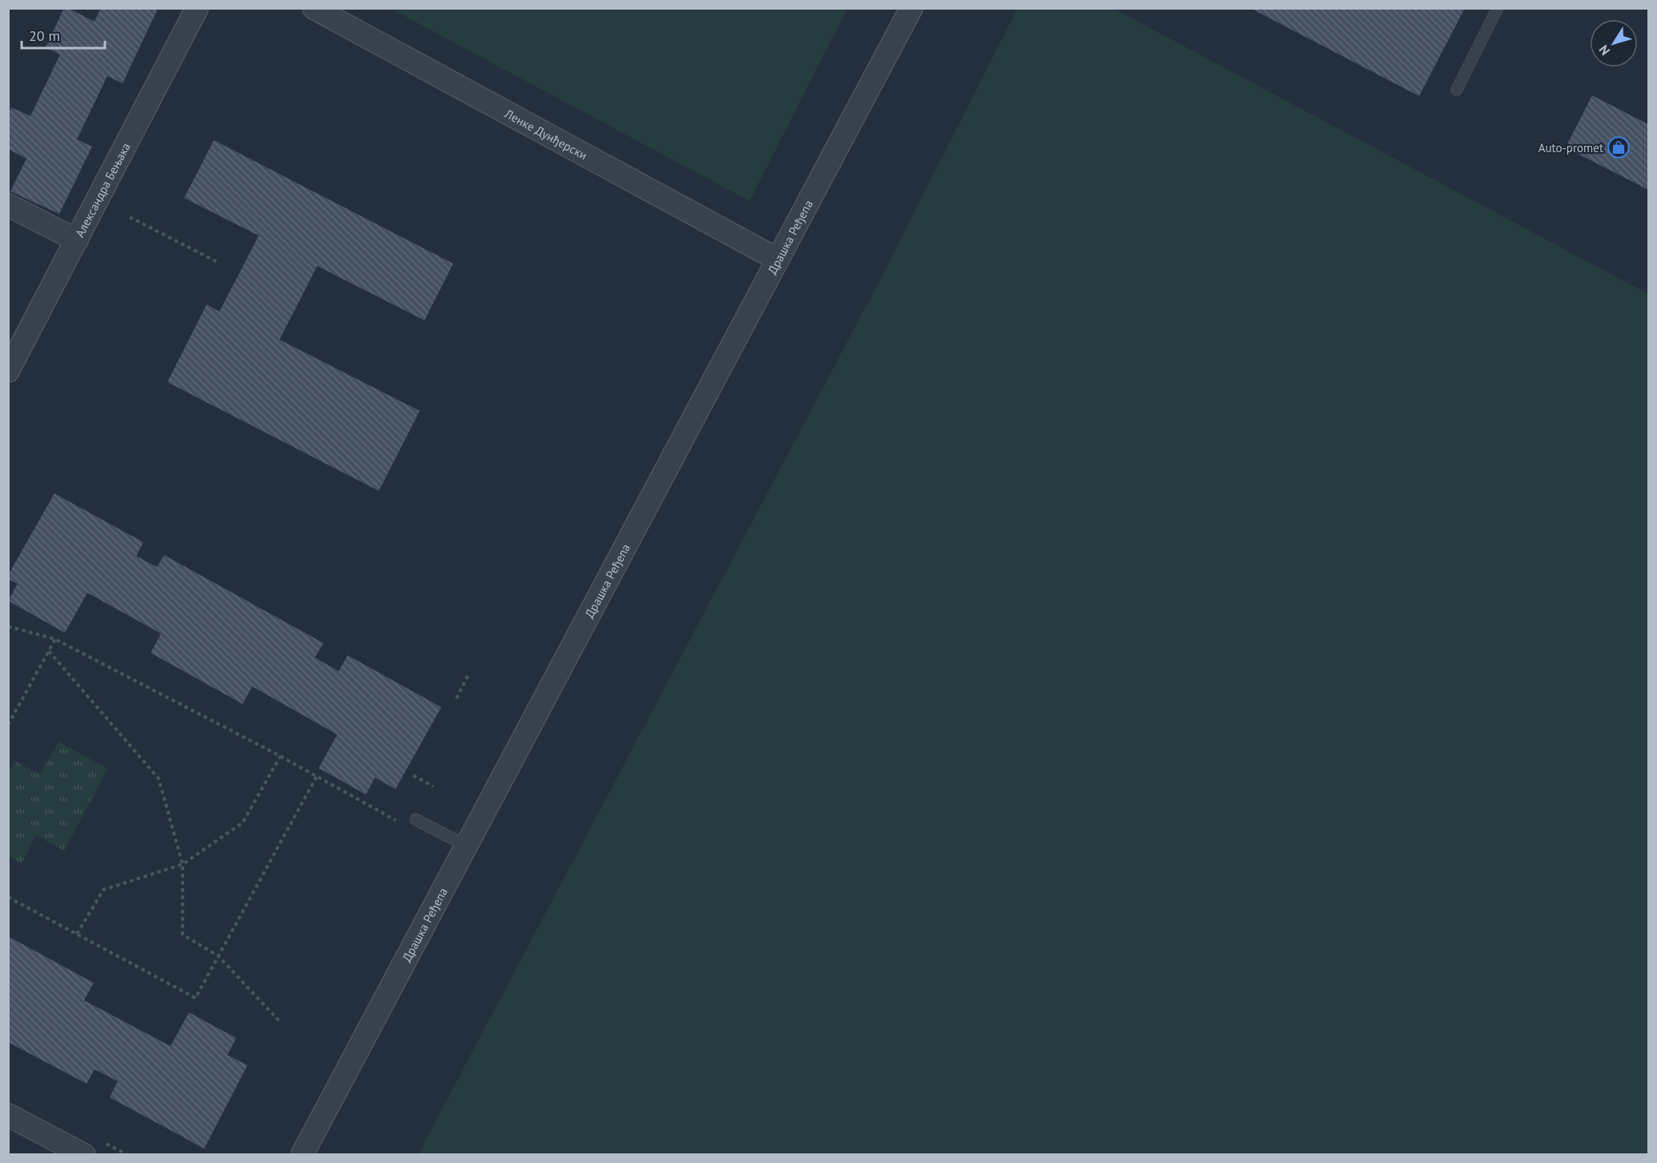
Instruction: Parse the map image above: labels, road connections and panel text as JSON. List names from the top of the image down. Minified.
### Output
{"streets":{"street":["Ленке Дунђерски","Александра Бењака","Драшка Ређепа"]},"crossings":[["Ленке Дунђерски","Драшка Ређепа"]],"places":{"shop":["Auto-promet"]},"scale_bar":"20 m","north":"bottom left"}
